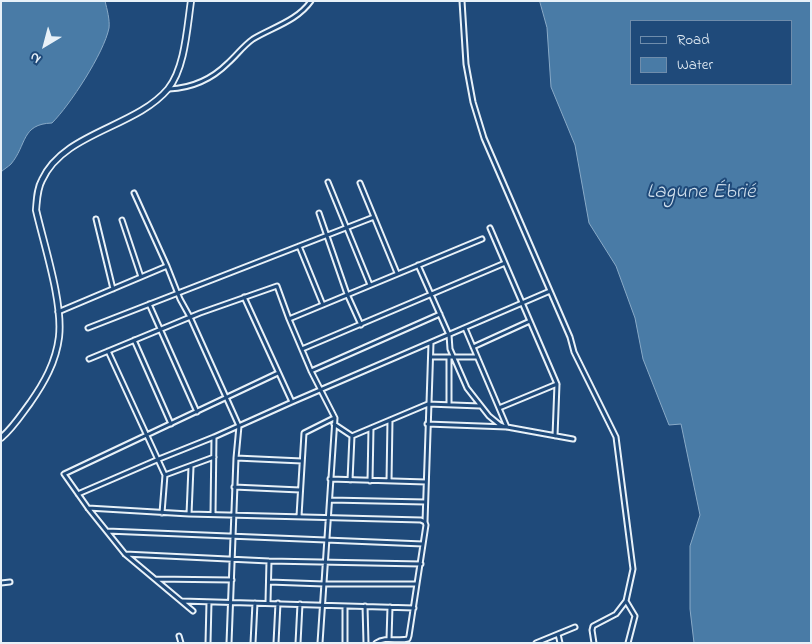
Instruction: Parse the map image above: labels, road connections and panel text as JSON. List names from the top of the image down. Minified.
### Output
{"water":["Lagune Ébrié"],"legend":["Road","Water"],"north":"bottom left"}
